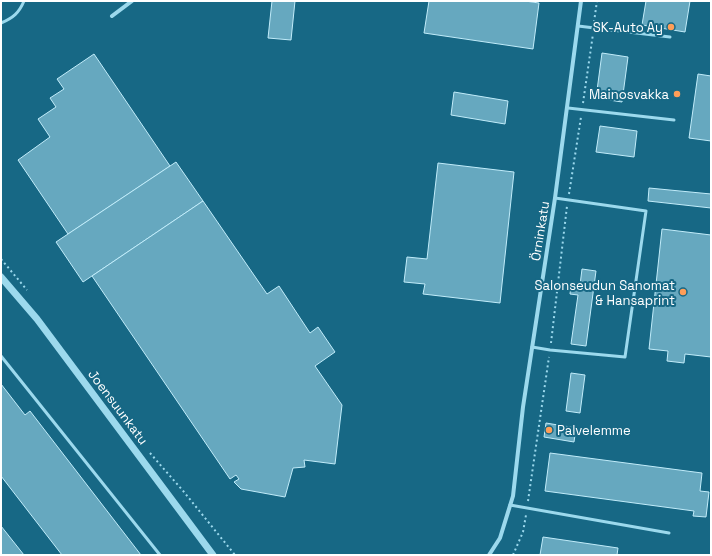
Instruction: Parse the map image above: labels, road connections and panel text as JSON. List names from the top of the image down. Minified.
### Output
{"streets":{"street":["Örninkatu","Joensuunkatu"]},"places":["SK-Auto Ay","Mainosvakka","Salonseudun Sanomat & Hansaprint","Palvelemme"]}
